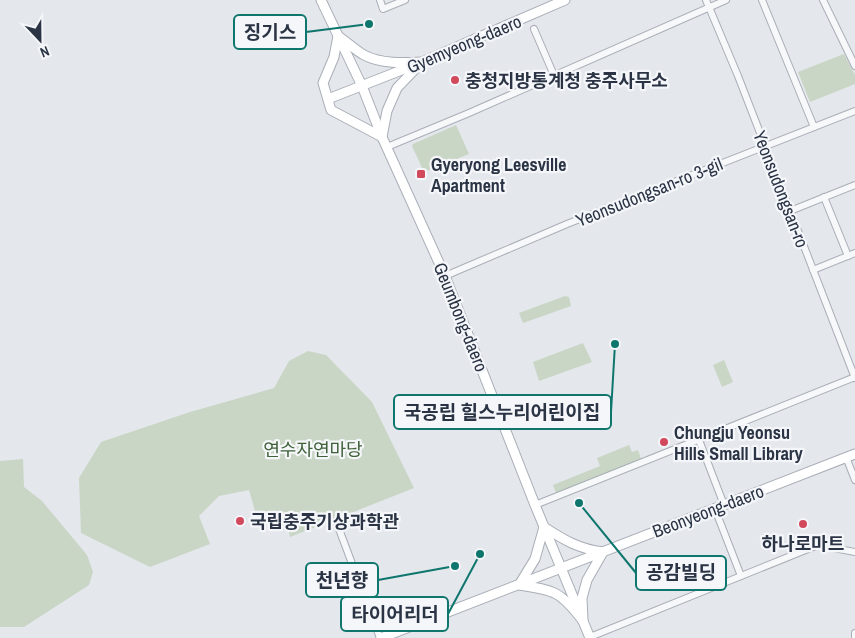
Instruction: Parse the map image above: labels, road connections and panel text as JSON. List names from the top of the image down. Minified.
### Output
{"streets":{"street":["Gyemyeong-daero","Yeonsudongsan-ro","Yeonsudongsan-ro 3-gil","Geumbong-daero","Beonyeong-daero"]},"crossings":[["Gyemyeong-daero","Geumbong-daero"],["Yeonsudongsan-ro","Yeonsudongsan-ro 3-gil"],["Yeonsudongsan-ro 3-gil","Geumbong-daero"],["Geumbong-daero","Beonyeong-daero"]],"parks":["연수자연마당"],"places":{"other":["징기스","충청지방통계청 충주사무소","국공립 힐스누리어린이집","Chungju Yeonsu Hills Small Library","공감빌딩","국립충주기상과학관","하나로마트","타이어리더","천년향"],"transit":["Gyeryong Leesville Apartment"]},"north":"bottom"}
